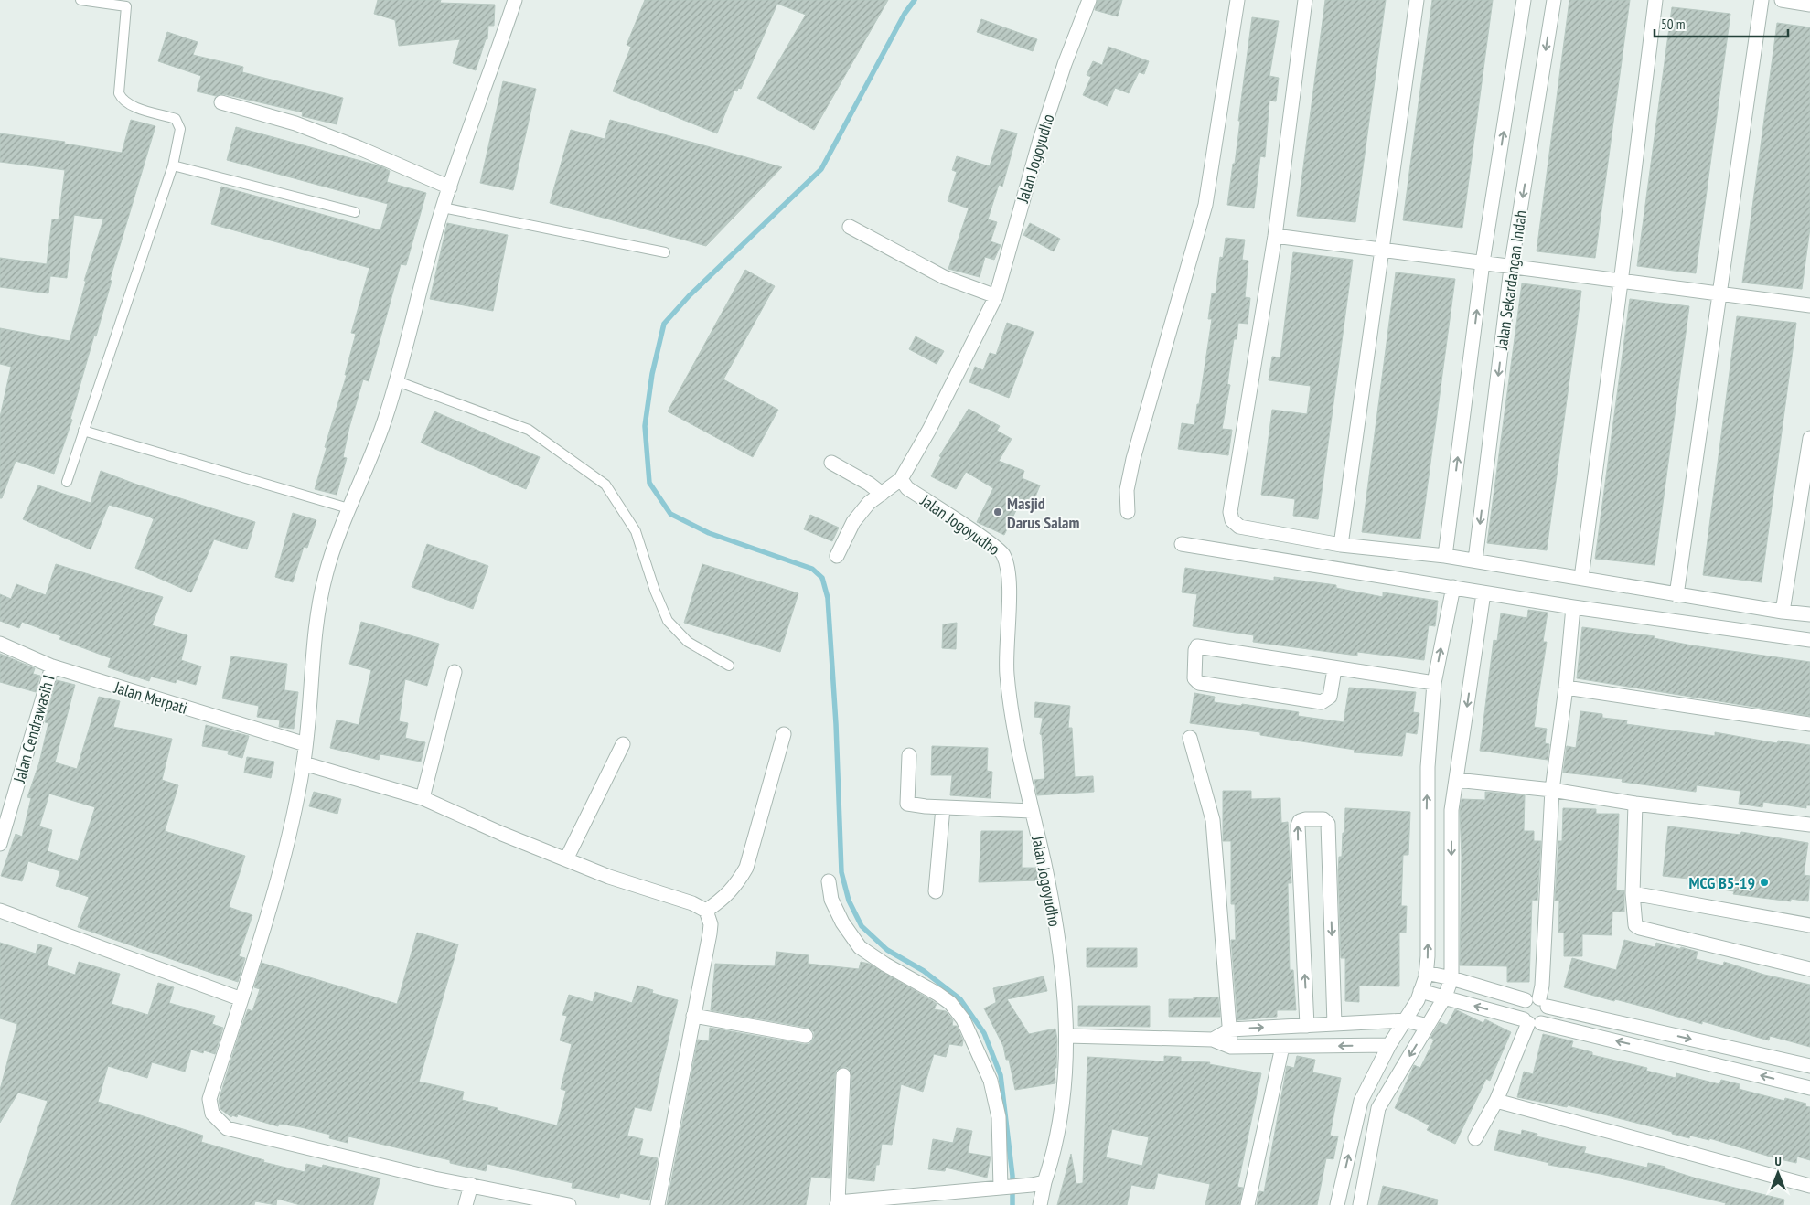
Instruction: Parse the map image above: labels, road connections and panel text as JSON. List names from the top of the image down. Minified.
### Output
{"streets":{"street":["Jalan Jogoyudho","Jalan Sekardangan Indah","Jalan Merpati","Jalan Cendrawasih I"]},"crossings":[["Jalan Merpati","Jalan Cendrawasih I"]],"places":["Masjid Darus Salam","MCG B5-19"],"scale_bar":"50 m","north":"top"}
